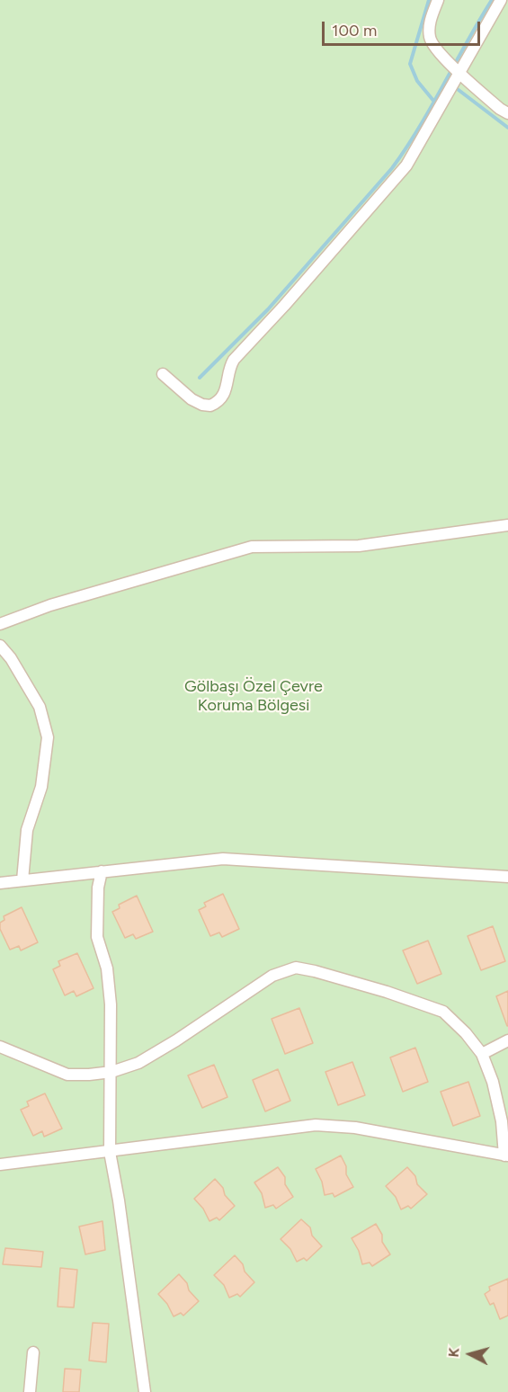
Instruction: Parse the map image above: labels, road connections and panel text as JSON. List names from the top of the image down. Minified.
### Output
{"parks":["Gölbaşı Özel Çevre Koruma Bölgesi"],"scale_bar":"100 m","north":"left"}
